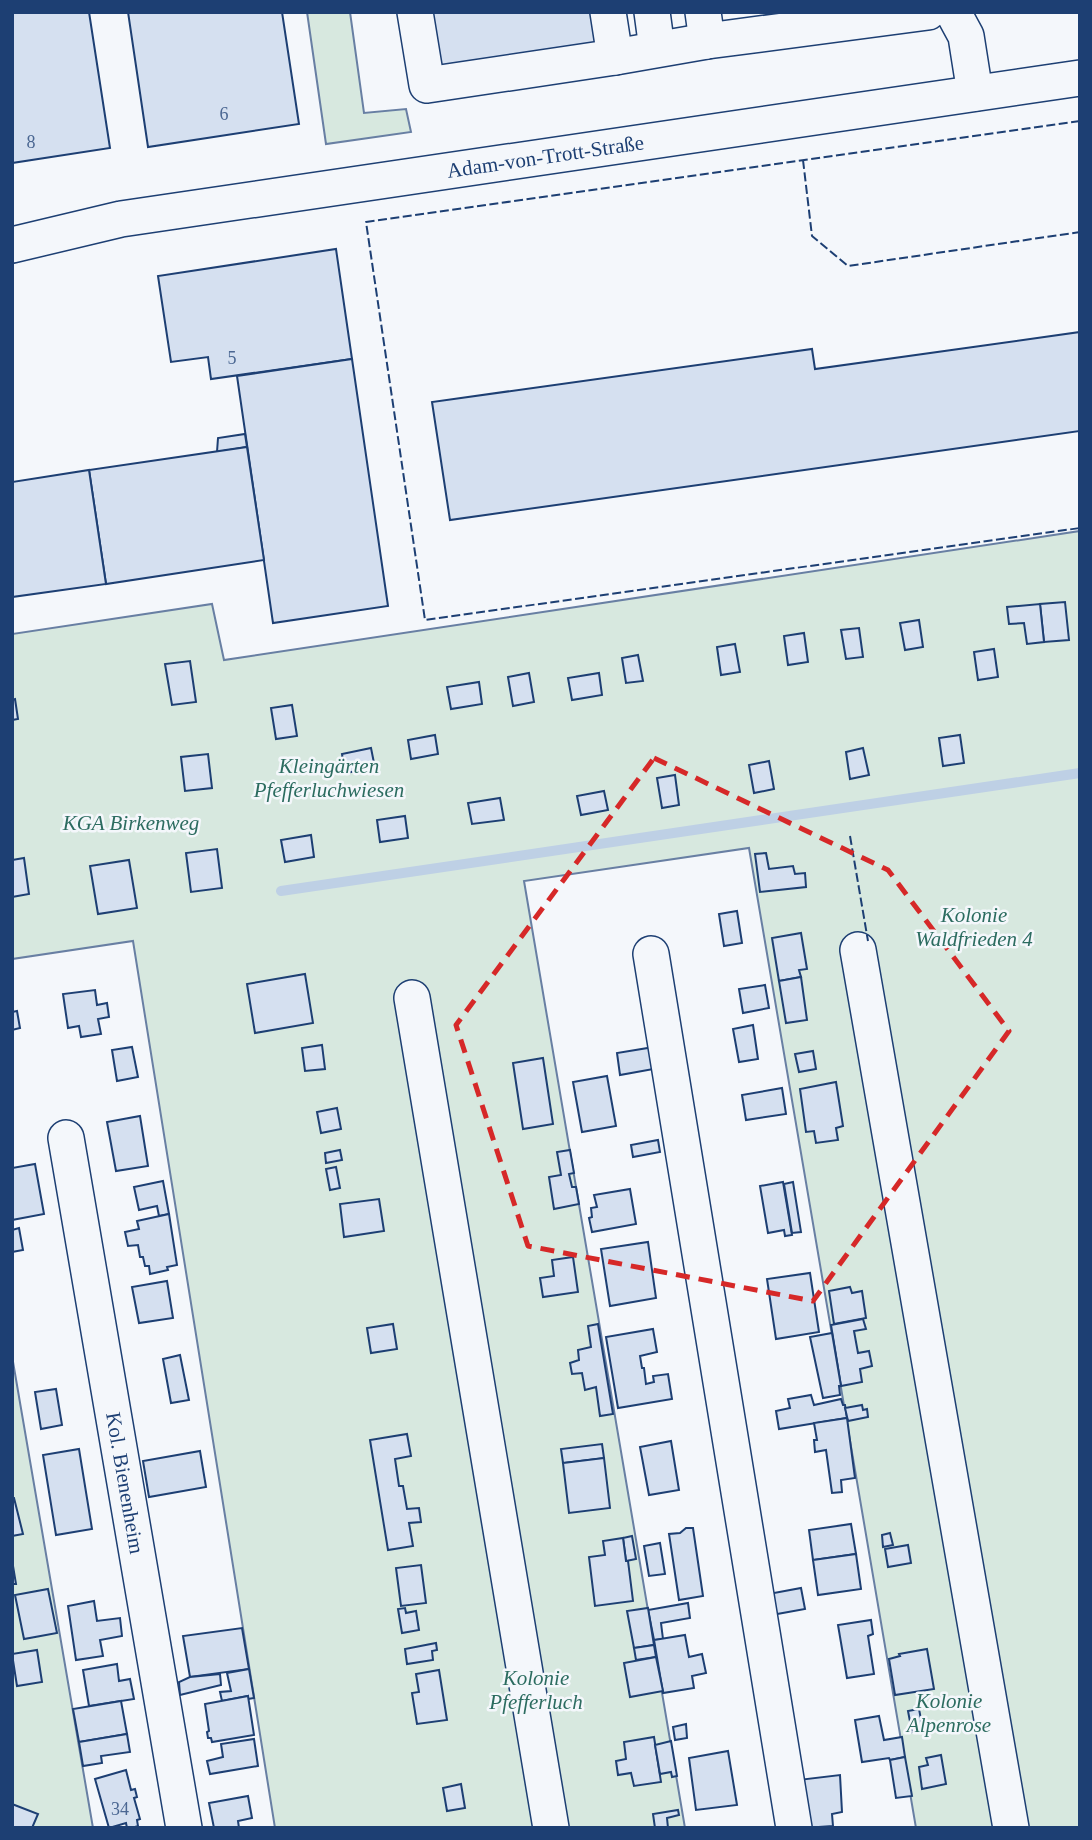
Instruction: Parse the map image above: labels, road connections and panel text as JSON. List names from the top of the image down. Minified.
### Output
{"streets":{"street":["Adam-von-Trott-Straße","Kol. Bienenheim"]},"parks":["Kleingärten Pfefferluchwiesen","KGA Birkenweg","Kolonie Waldfrieden 4","Kolonie Pfefferluch","Kolonie Alpenrose"],"house_numbers":["6","8","5","34"]}
